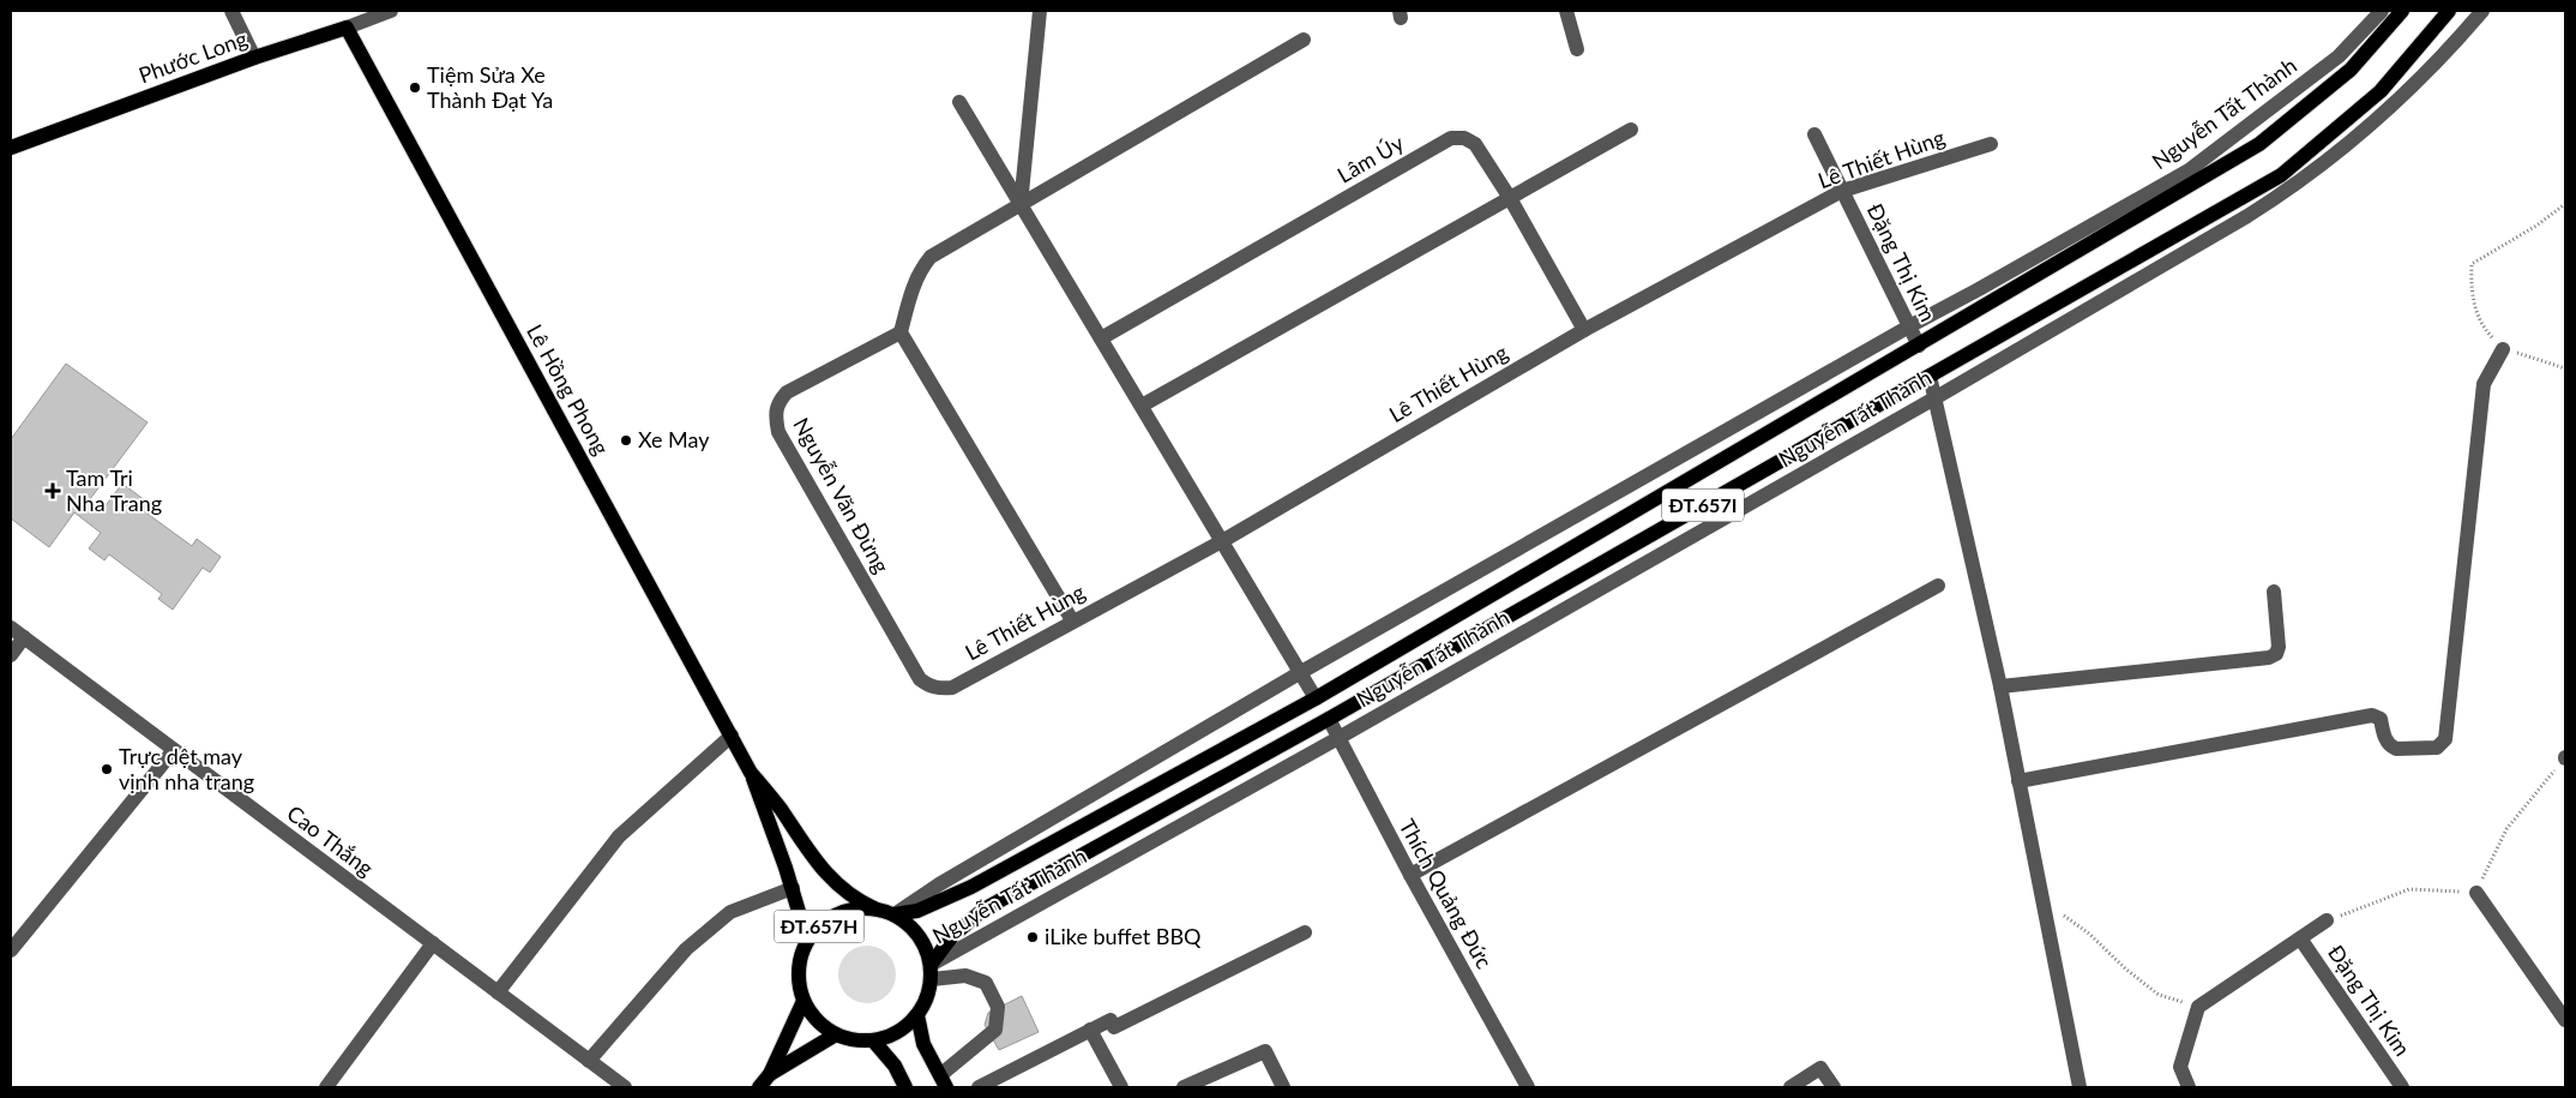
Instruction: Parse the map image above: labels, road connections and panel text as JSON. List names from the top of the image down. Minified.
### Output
{"streets":{"main road":["Phước Long","Nguyễn Tất Thành","Lê Hồng Phong","ĐT.657I","ĐT.657H"],"street":["Lâm Úy","Lê Thiết Hùng","Đặng Thị Kim","Nguyễn Văn Đừng","Cao Thắng","Thích Quảng Đức"]},"crossings":[["Phước Long","Lê Hồng Phong"],["Nguyễn Tất Thành","Đặng Thị Kim"],["Nguyễn Tất Thành","Lê Hồng Phong"],["Nguyễn Tất Thành","Thích Quảng Đức"],["Nguyễn Tất Thành","ĐT.657H"],["Lâm Úy","Lê Thiết Hùng"],["Lê Thiết Hùng","Đặng Thị Kim"],["Lê Thiết Hùng","Nguyễn Văn Đừng"],["Lê Hồng Phong","ĐT.657H"]],"places":{"other":["Tiệm Sửa Xe Thành Đạt Ya","Xe May","Trực dệt may vịnh nha trang","iLike buffet BBQ"],"health":["Tam Tri Nha Trang"]}}
